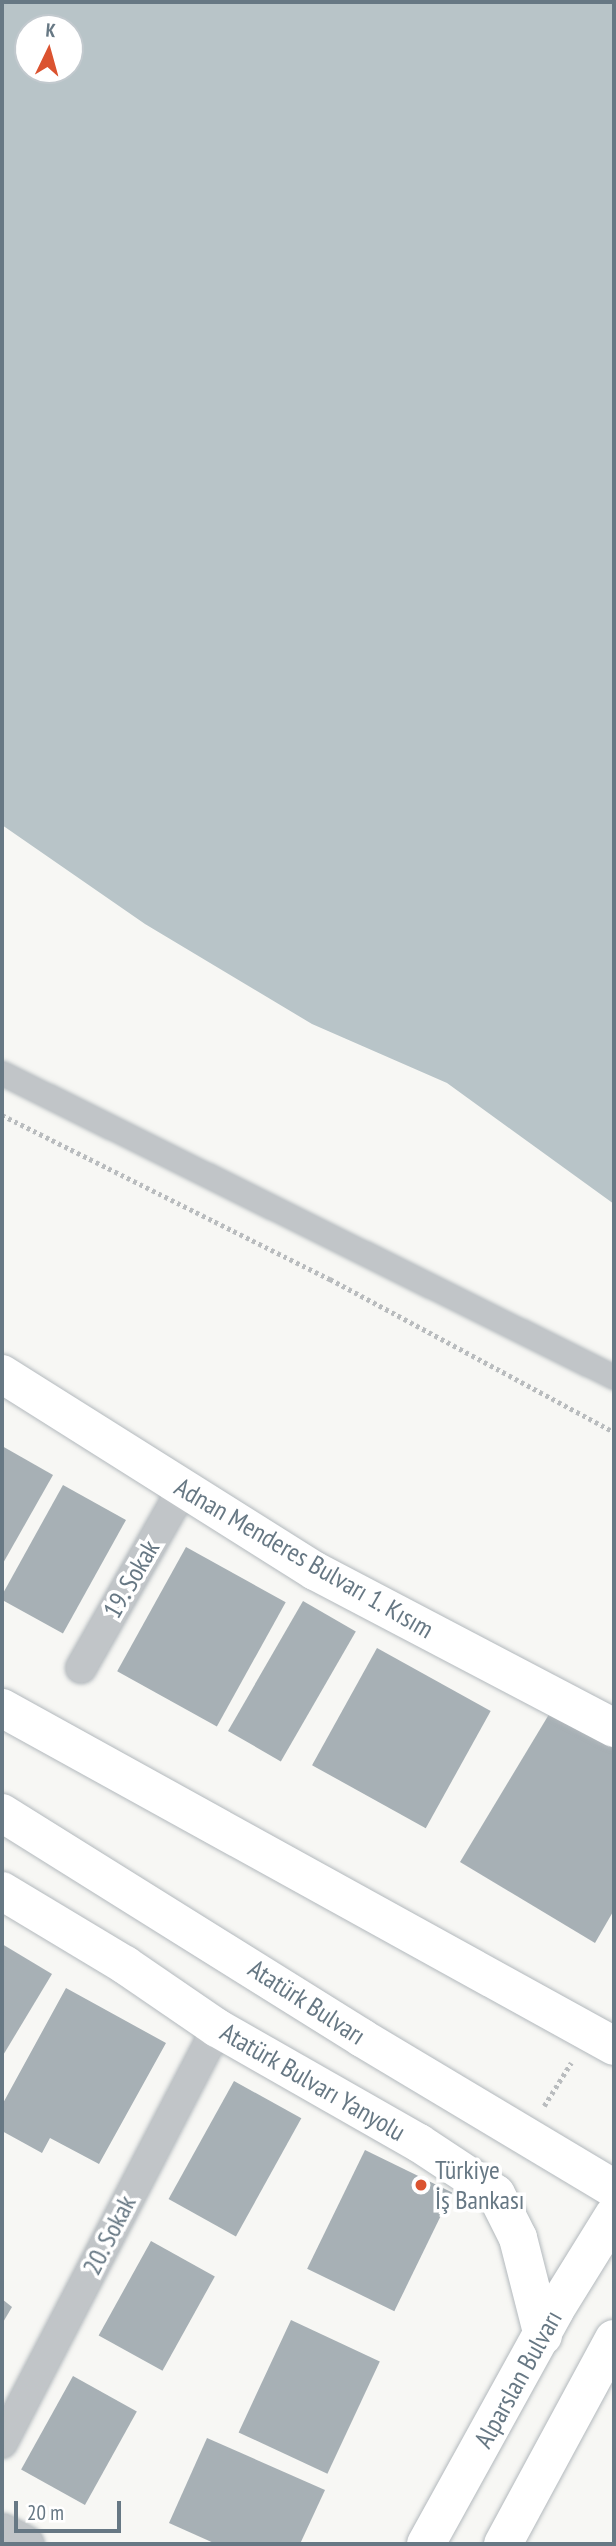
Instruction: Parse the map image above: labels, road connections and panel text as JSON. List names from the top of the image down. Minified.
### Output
{"streets":{"main road":["Adnan Menderes Bulvarı 1. Kısım","Atatürk Bulvarı","Atatürk Bulvarı Yanyolu","Alparslan Bulvarı"],"street":["19. Sokak","20. Sokak"]},"crossings":[["Adnan Menderes Bulvarı 1. Kısım","19. Sokak"],["Atatürk Bulvarı Yanyolu","20. Sokak"],["Atatürk Bulvarı Yanyolu","Alparslan Bulvarı"]],"places":["Türkiye İş Bankası"],"scale_bar":"20 m","north":"top"}
